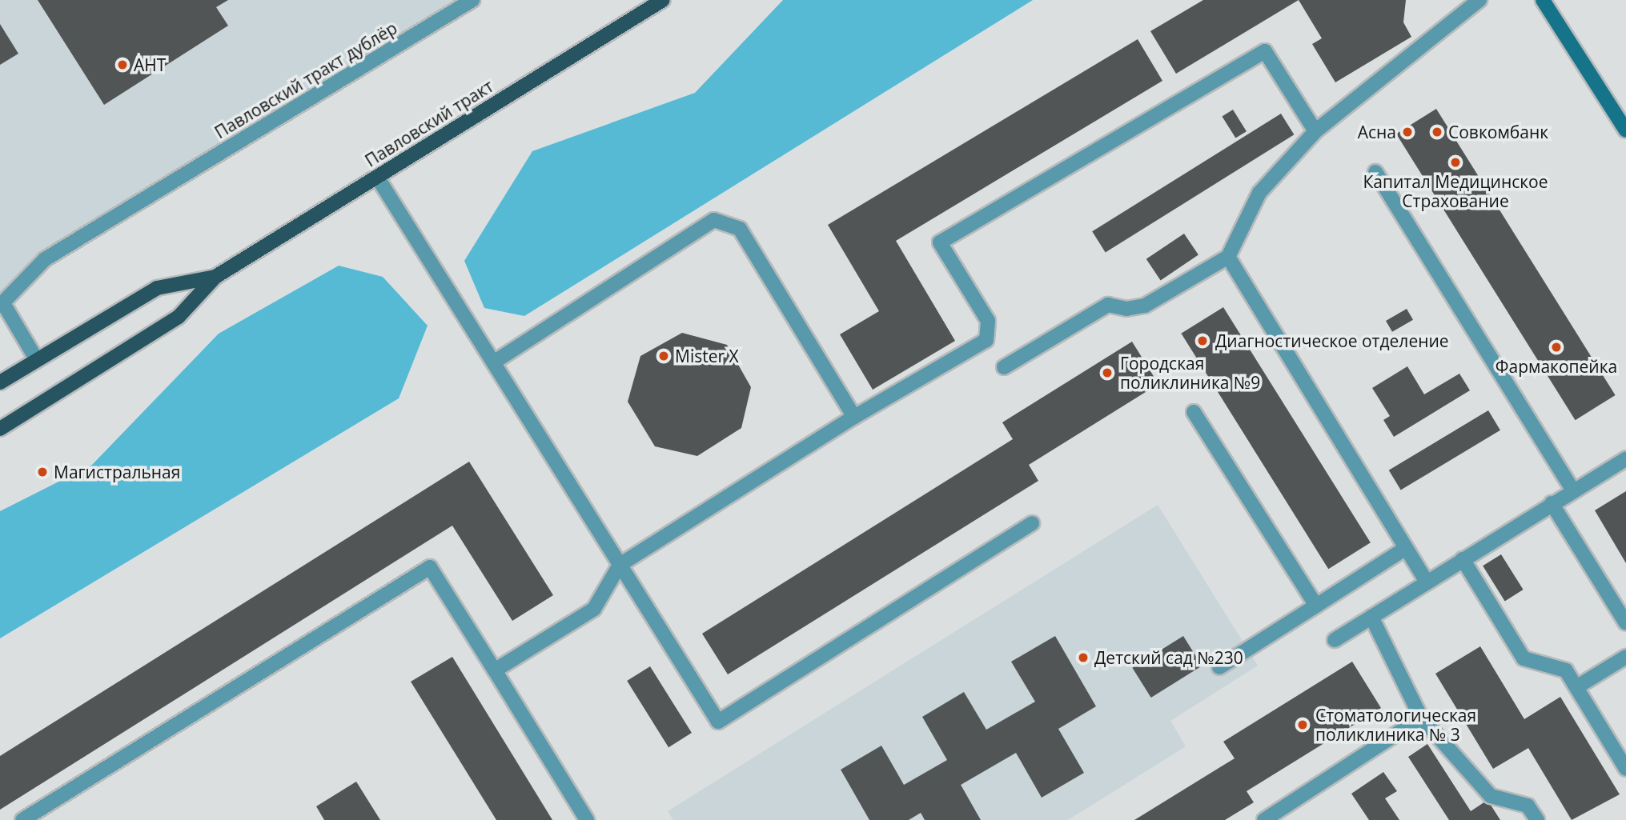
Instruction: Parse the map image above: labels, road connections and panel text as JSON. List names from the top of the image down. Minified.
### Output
{"streets":{"main road":["Павловский тракт"],"street":["Павловский тракт дублёр"]},"places":["АНТ","Асна","Совкомбанк","Капитал Медицинское Страхование","Диагностическое отделение","Фармакопейка","Mister X","Городская поликлиника №9","Магистральная","Детский сад №230","Стоматологическая поликлиника № 3"]}
